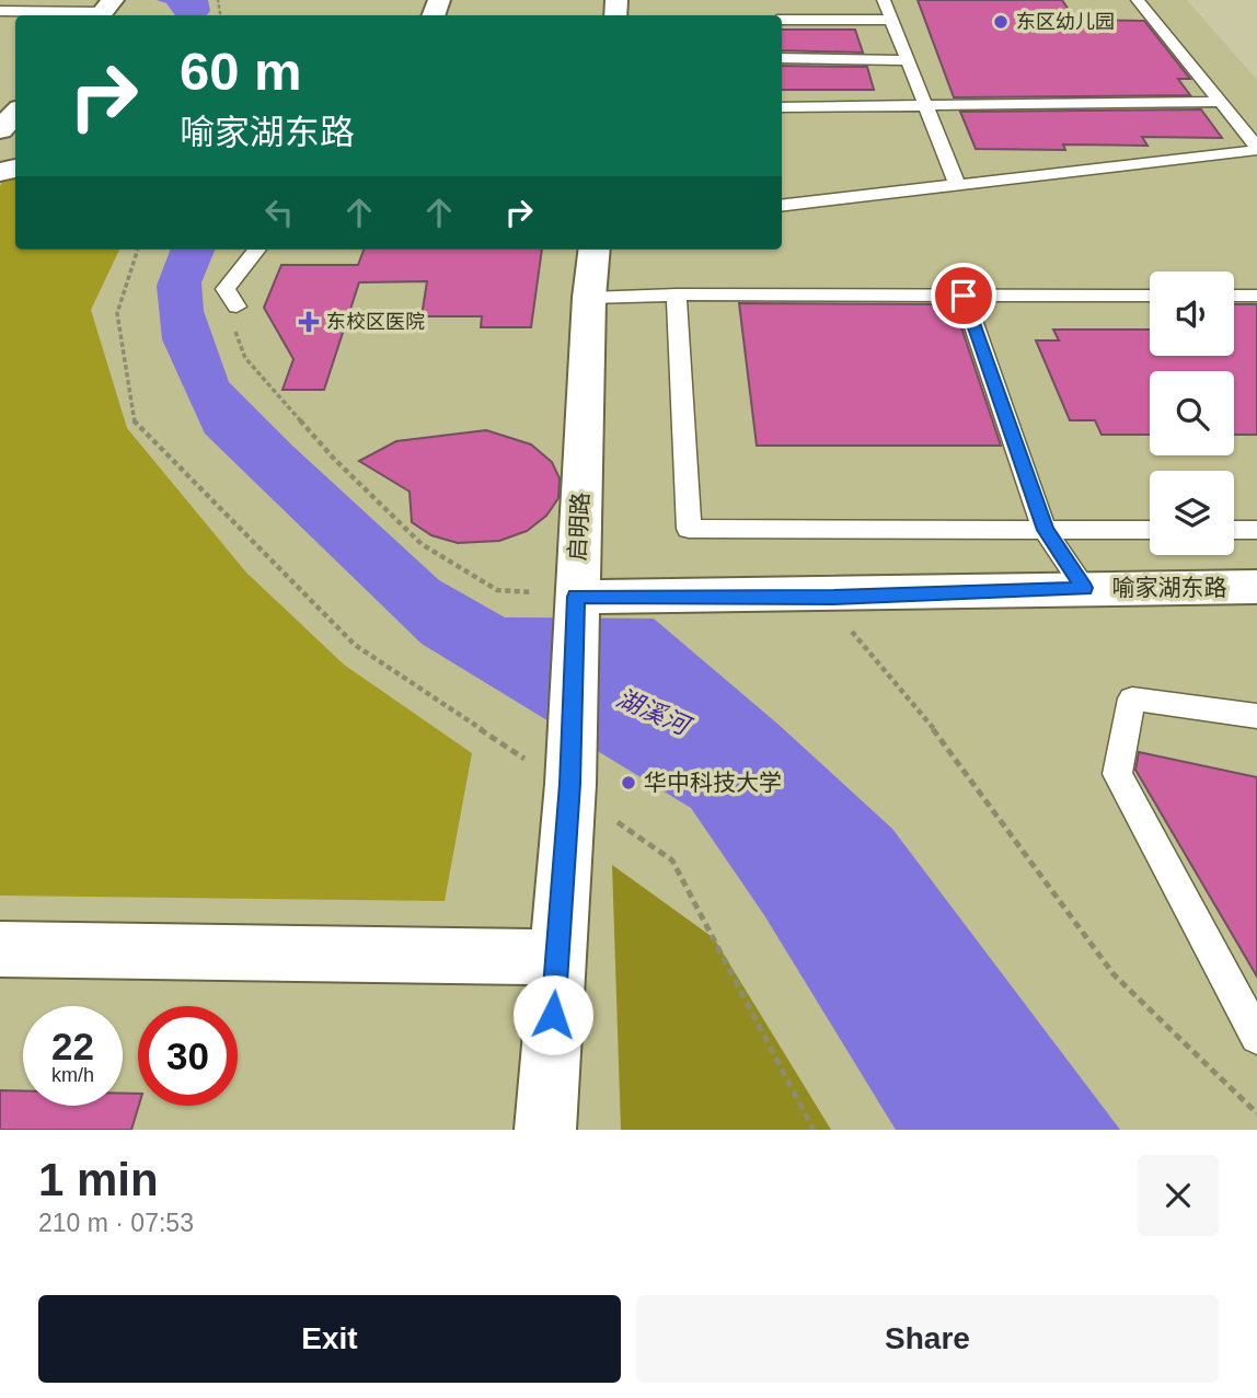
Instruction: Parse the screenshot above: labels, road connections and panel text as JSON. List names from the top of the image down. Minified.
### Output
{"streets":{"street":["启明路","喻家湖东路"]},"crossings":[["启明路","喻家湖东路"]],"water":["湖溪河"],"places":{"other":["东区幼儿园","华中科技大学"],"health":["东校区医院"]},"page":{"turn":["60 m","喻家湖东路"],"speed":"22 km/h","limit":"30","heading":["1 min","210 m · 07:53"],"buttons":["Exit","Share"]}}
